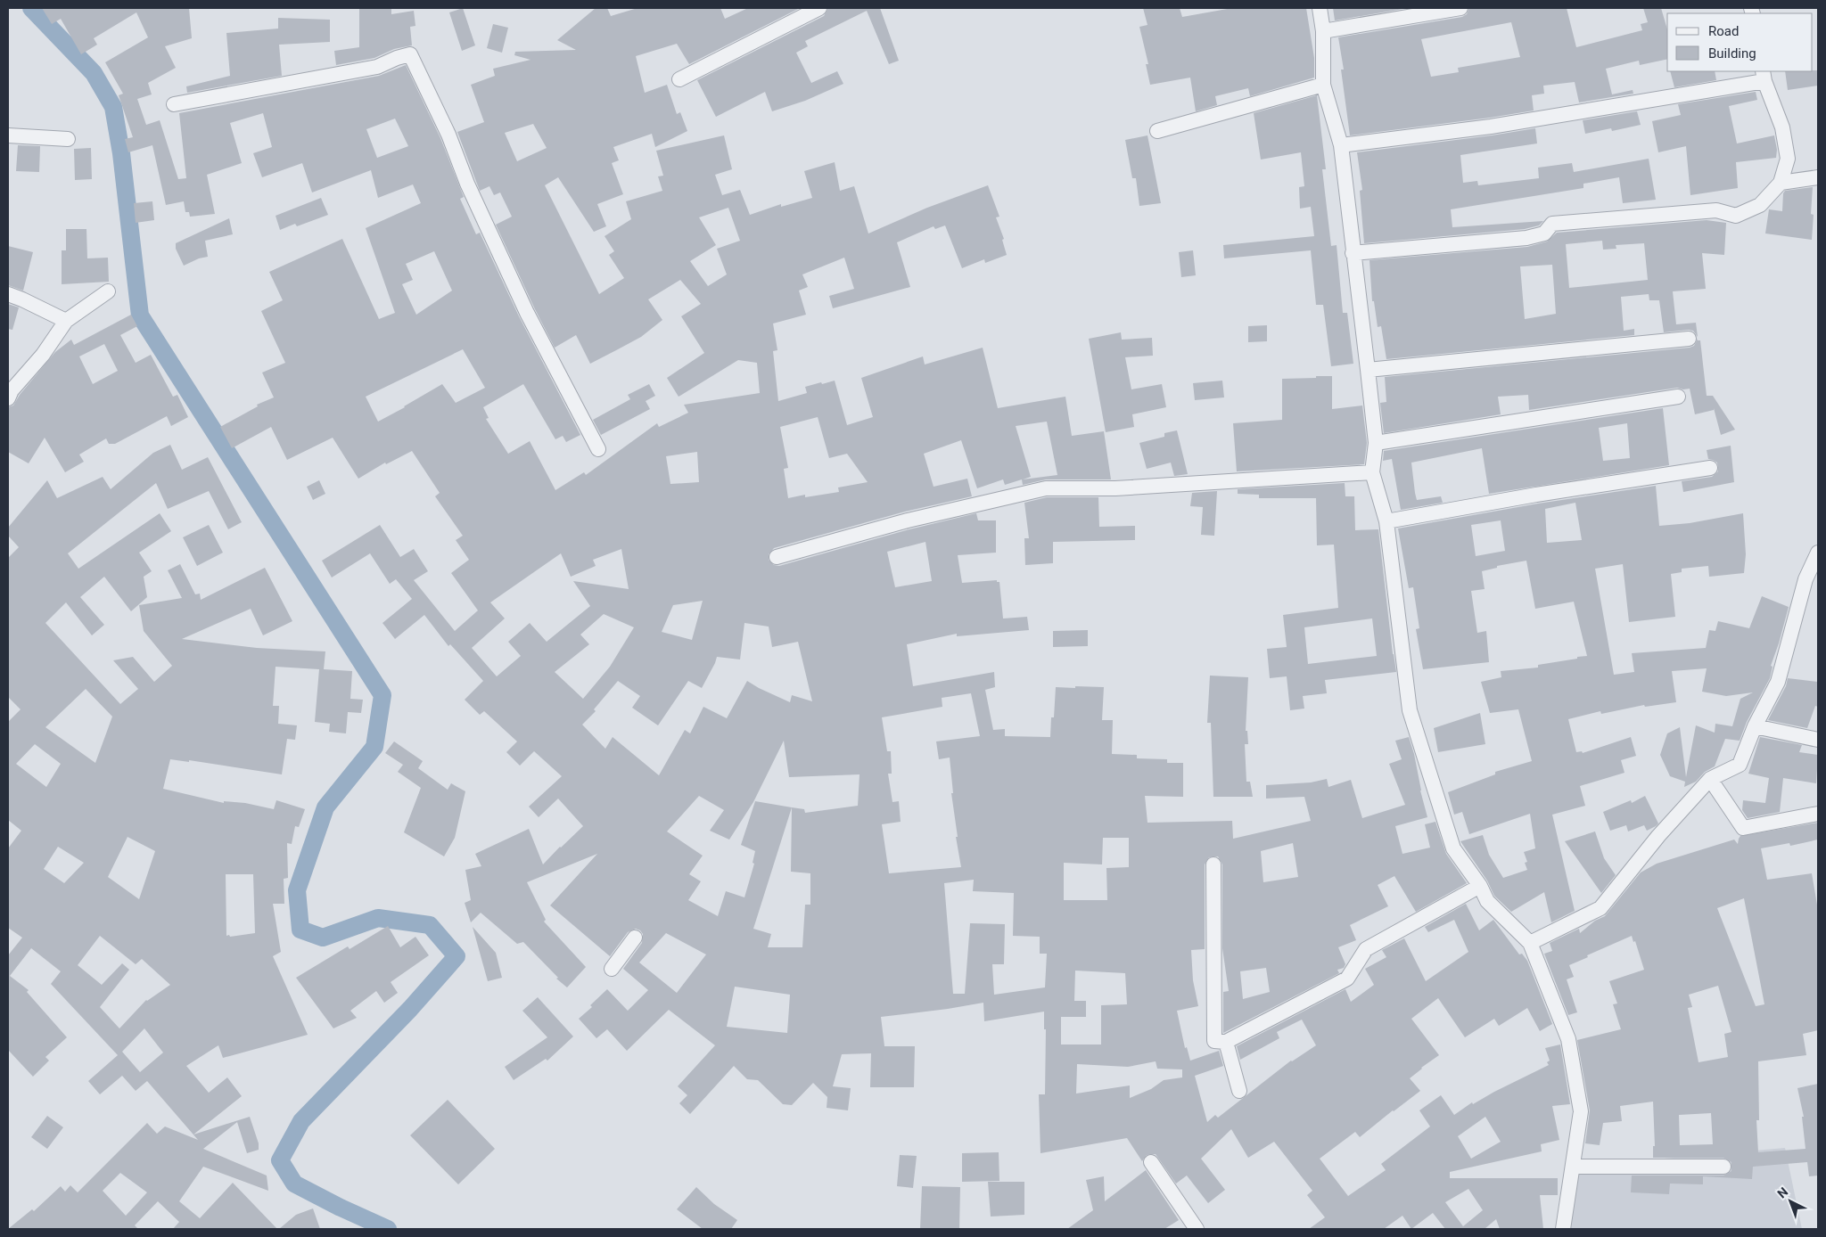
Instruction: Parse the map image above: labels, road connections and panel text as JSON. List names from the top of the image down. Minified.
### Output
{"legend":["Road","Building"],"north":"top left"}
